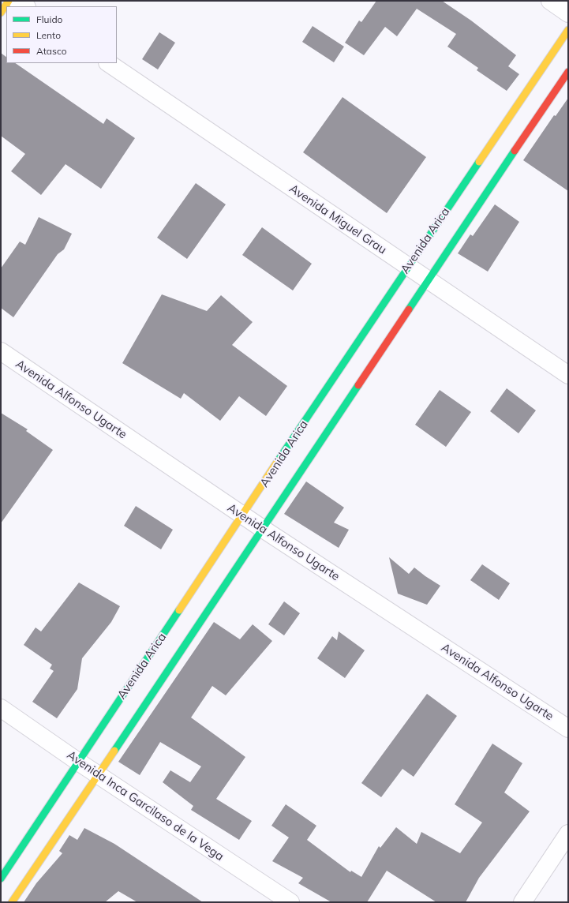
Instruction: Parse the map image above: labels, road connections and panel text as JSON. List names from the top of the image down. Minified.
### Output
{"streets":{"street":["Avenida Miguel Grau","Avenida Arica","Avenida Alfonso Ugarte","Avenida Inca Garcilaso de la Vega"]},"crossings":[["Avenida Miguel Grau","Avenida Arica"],["Avenida Arica","Avenida Alfonso Ugarte"],["Avenida Arica","Avenida Inca Garcilaso de la Vega"]],"legend":["Fluido","Lento","Atasco"]}
